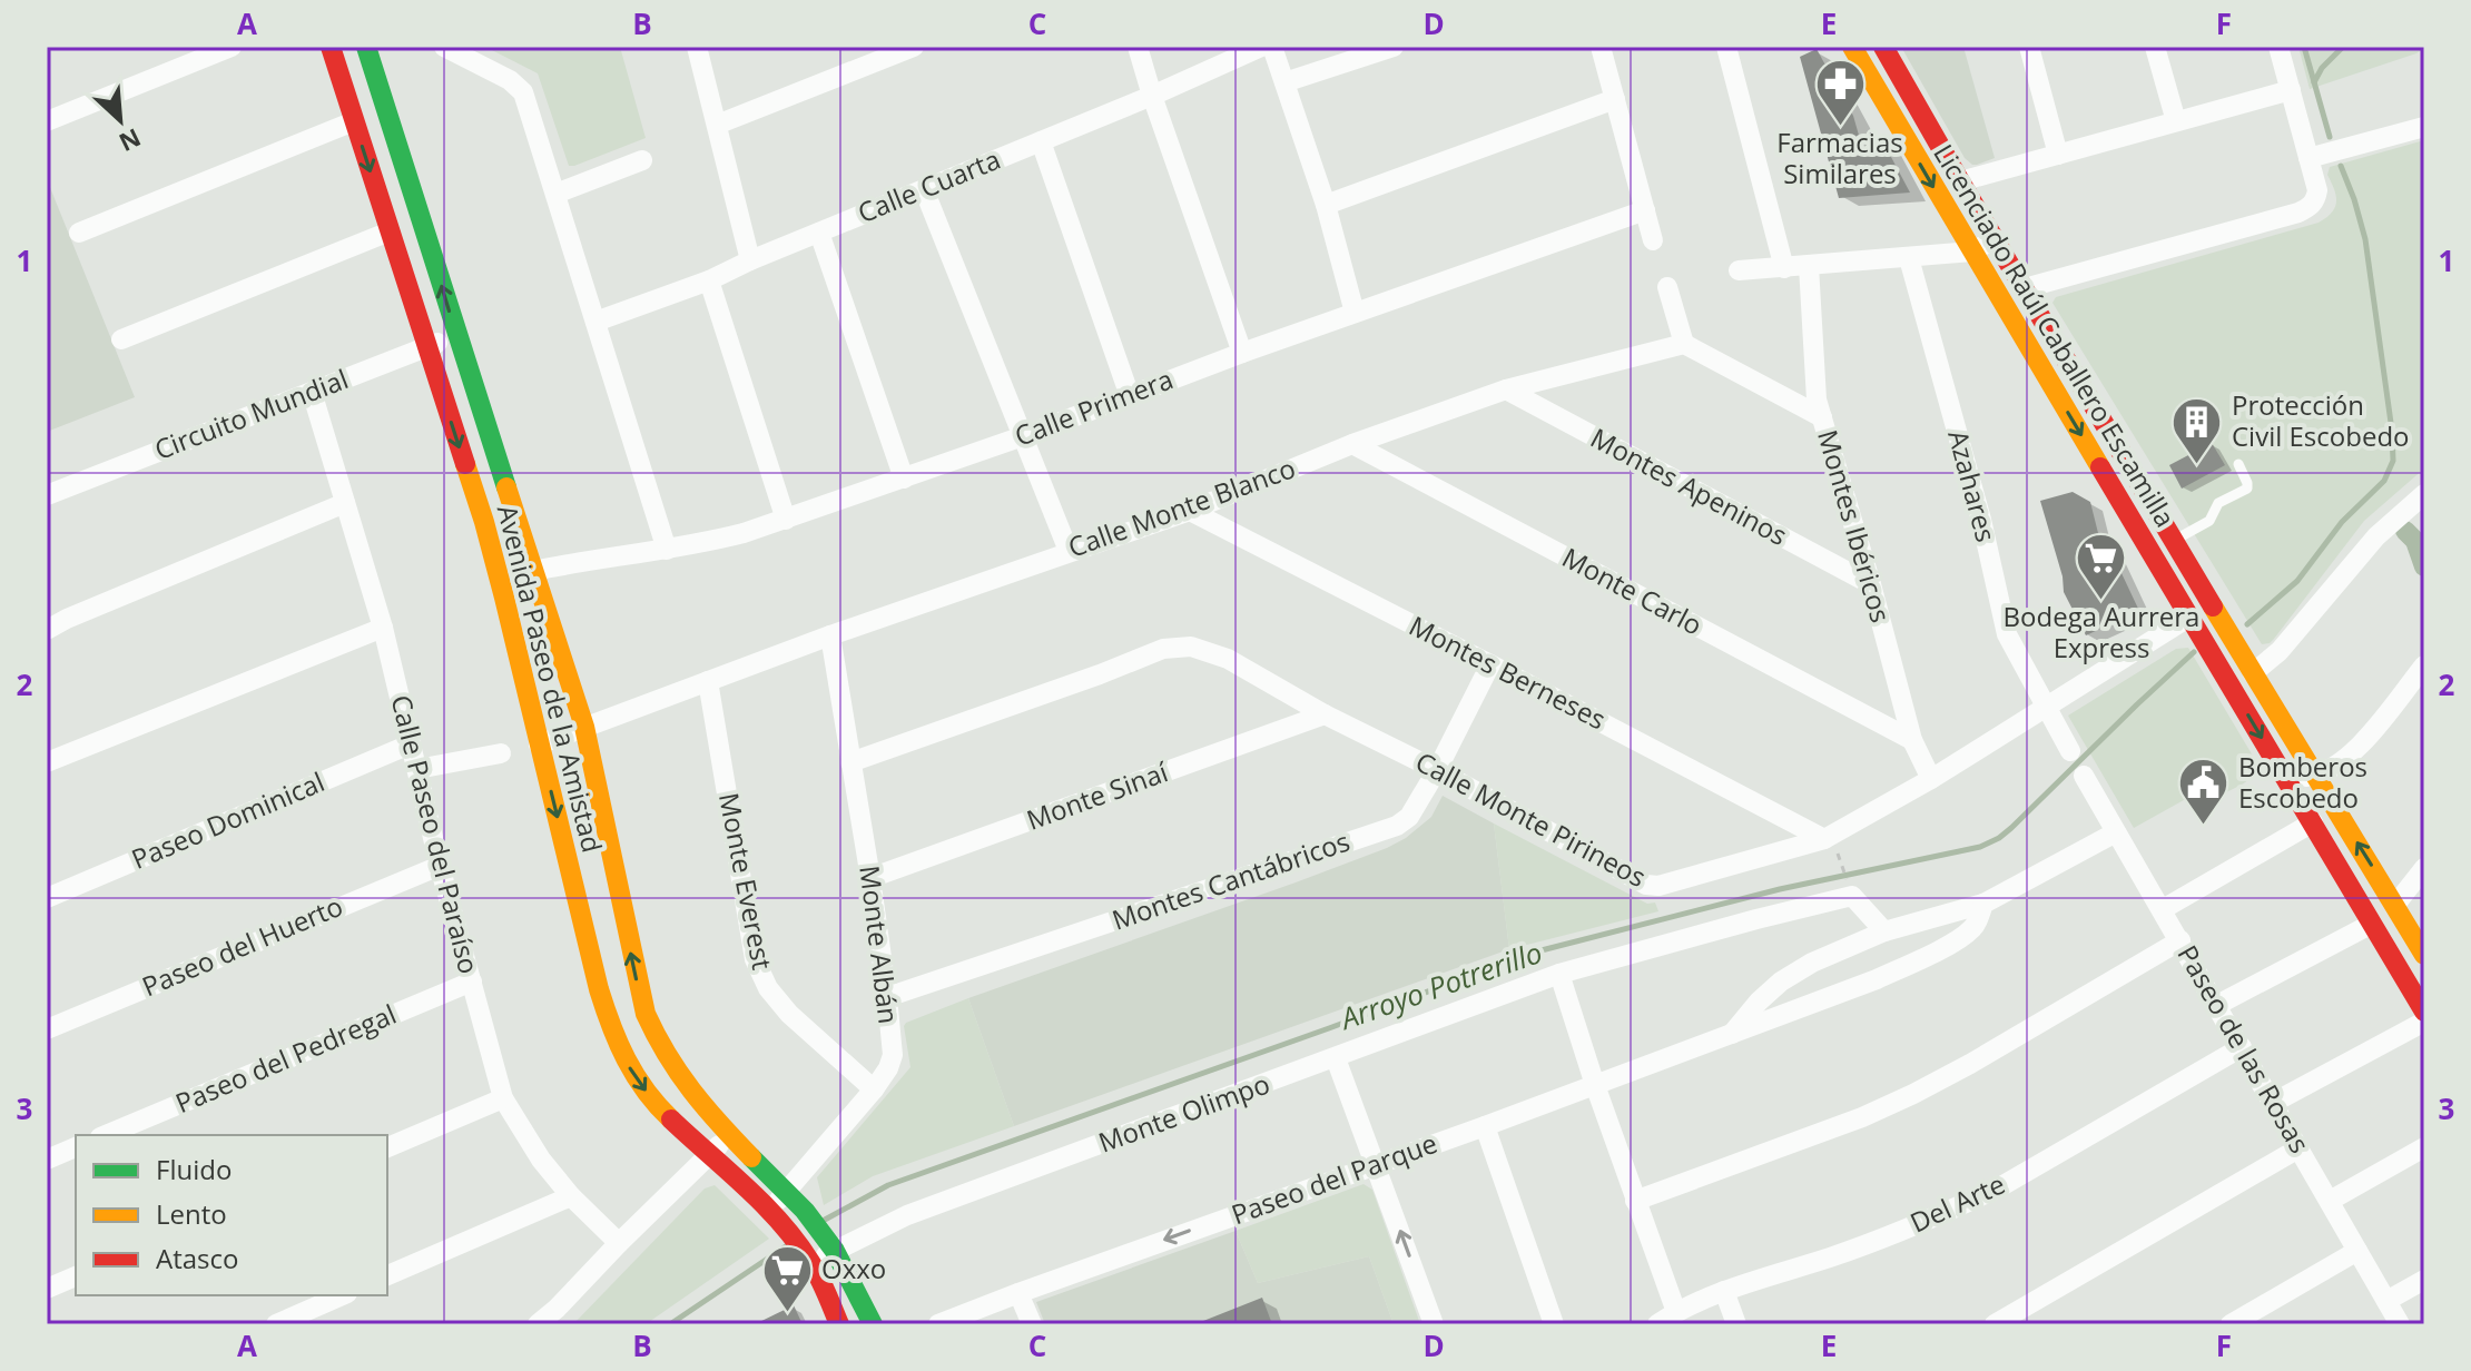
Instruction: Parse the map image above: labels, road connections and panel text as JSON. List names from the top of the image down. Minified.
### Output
{"streets":{"street":["Calle Cuarta","Licenciado Raúl Caballero Escamilla","Calle Primera","Circuito Mundial","Azahares","Montes Apeninos","Calle Monte Blanco","Montes Ibéricos","Monte Carlo","Montes Berneses","Avenida Paseo de la Amistad","Monte Sinaí","Calle Monte Pirineos","Paseo Dominical","Calle Paseo del Paraíso","Monte Everest","Montes Cantábricos","Monte Albán","Paseo del Huerto","Paseo de las Rosas","Paseo del Pedregal","Monte Olimpo","Paseo del Parque","Del Arte"]},"crossings":[["Licenciado Raúl Caballero Escamilla","Calle Monte Pirineos"],["Calle Primera","Avenida Paseo de la Amistad"],["Circuito Mundial","Avenida Paseo de la Amistad"],["Circuito Mundial","Calle Paseo del Paraíso"],["Azahares","Calle Monte Pirineos"],["Montes Apeninos","Calle Monte Blanco"],["Montes Apeninos","Montes Ibéricos"],["Calle Monte Blanco","Monte Carlo"],["Calle Monte Blanco","Montes Berneses"],["Calle Monte Blanco","Avenida Paseo de la Amistad"],["Calle Monte Blanco","Monte Everest"],["Calle Monte Blanco","Monte Albán"],["Montes Ibéricos","Monte Carlo"],["Montes Ibéricos","Calle Monte Pirineos"],["Montes Berneses","Calle Monte Pirineos"],["Montes Berneses","Montes Cantábricos"],["Avenida Paseo de la Amistad","Monte Albán"],["Avenida Paseo de la Amistad","Monte Olimpo"],["Monte Sinaí","Calle Monte Pirineos"],["Monte Sinaí","Monte Albán"],["Calle Monte Pirineos","Montes Cantábricos"],["Calle Monte Pirineos","Monte Albán"],["Paseo Dominical","Calle Paseo del Paraíso"],["Calle Paseo del Paraíso","Paseo del Huerto"],["Calle Paseo del Paraíso","Paseo del Pedregal"],["Monte Everest","Monte Albán"],["Montes Cantábricos","Monte Albán"],["Paseo de las Rosas","Paseo del Parque"],["Paseo de las Rosas","Del Arte"],["Monte Olimpo","Paseo del Parque"]],"water":["Arroyo Potrerillo"],"places":{"pharmacy":["Farmacias Similares"],"building":["Protección Civil Escobedo"],"supermarket":["Bodega Aurrera Express","Oxxo"],"public building":["Bomberos Escobedo"]},"legend":["Fluido","Lento","Atasco"],"north":"bottom right","grid":{"columns":["A","B","C","D","E","F"],"rows":["1","2","3"]}}
